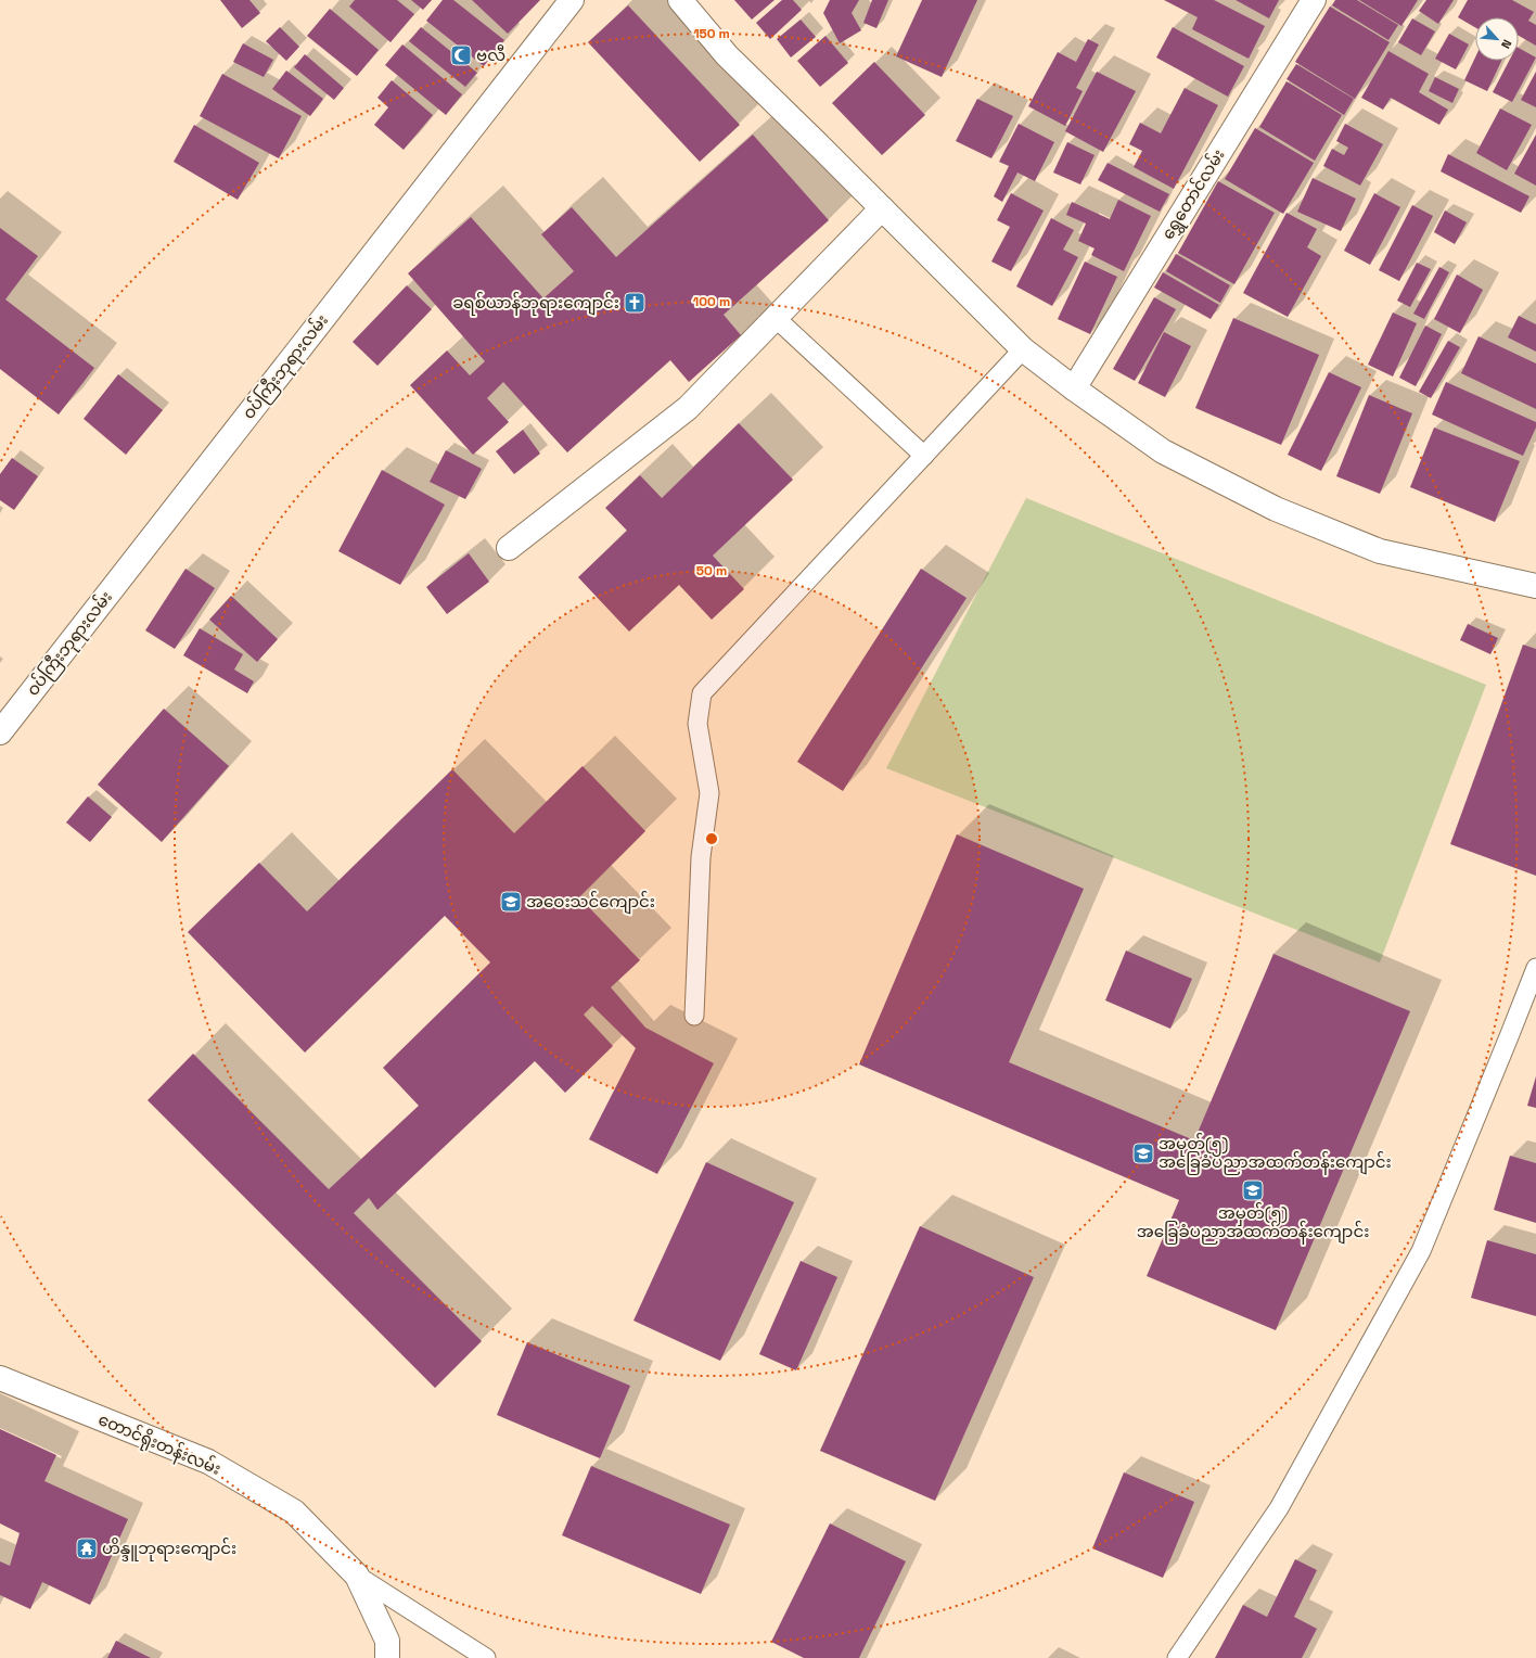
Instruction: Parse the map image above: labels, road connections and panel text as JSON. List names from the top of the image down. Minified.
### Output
{"streets":{"street":["ရွှေတောင်လမ်း","ဝပ်ကြီးဘုရားလမ်း","တောင်ရိုးတန်းလမ်း"]},"places":{"mosque":["ဗလီ"],"church":["ခရစ်ယာန်ဘုရားကျောင်း"],"school or university":["အဝေးသင်ကျောင်း","အမုတ်(၅) အခြေခံပညာအထက်တန်းကျောင်း","အမှတ်(၅) အခြေခံပညာအထက်တန်းကျောင်း"],"temple":["ဟိန္ဒူဘုရားကျောင်း"]},"north":"bottom right","rings":["150 m","100 m","50 m"]}
